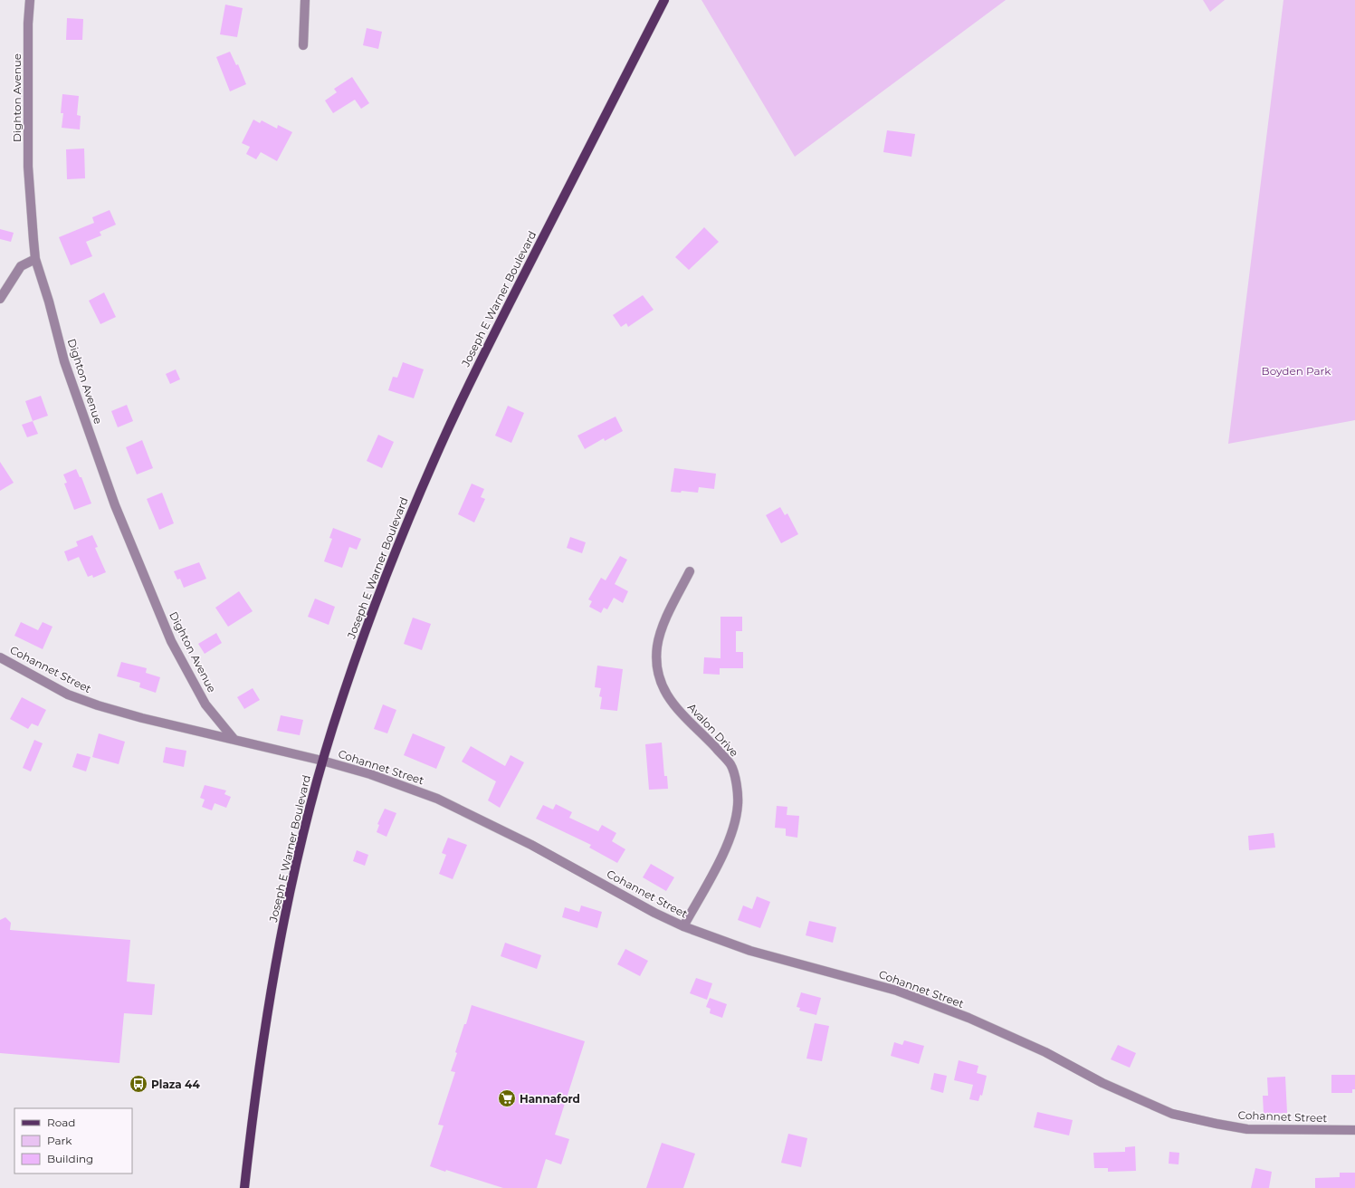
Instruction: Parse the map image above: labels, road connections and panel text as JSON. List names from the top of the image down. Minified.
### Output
{"streets":{"main road":["Joseph E Warner Boulevard"],"street":["Dighton Avenue","Cohannet Street","Avalon Drive"]},"crossings":[["Dighton Avenue","Cohannet Street"],["Joseph E Warner Boulevard","Cohannet Street"],["Cohannet Street","Avalon Drive"]],"parks":["Boyden Park"],"places":{"bus stop":["Plaza 44"],"supermarket":["Hannaford"]},"legend":["Road","Park","Building"]}
